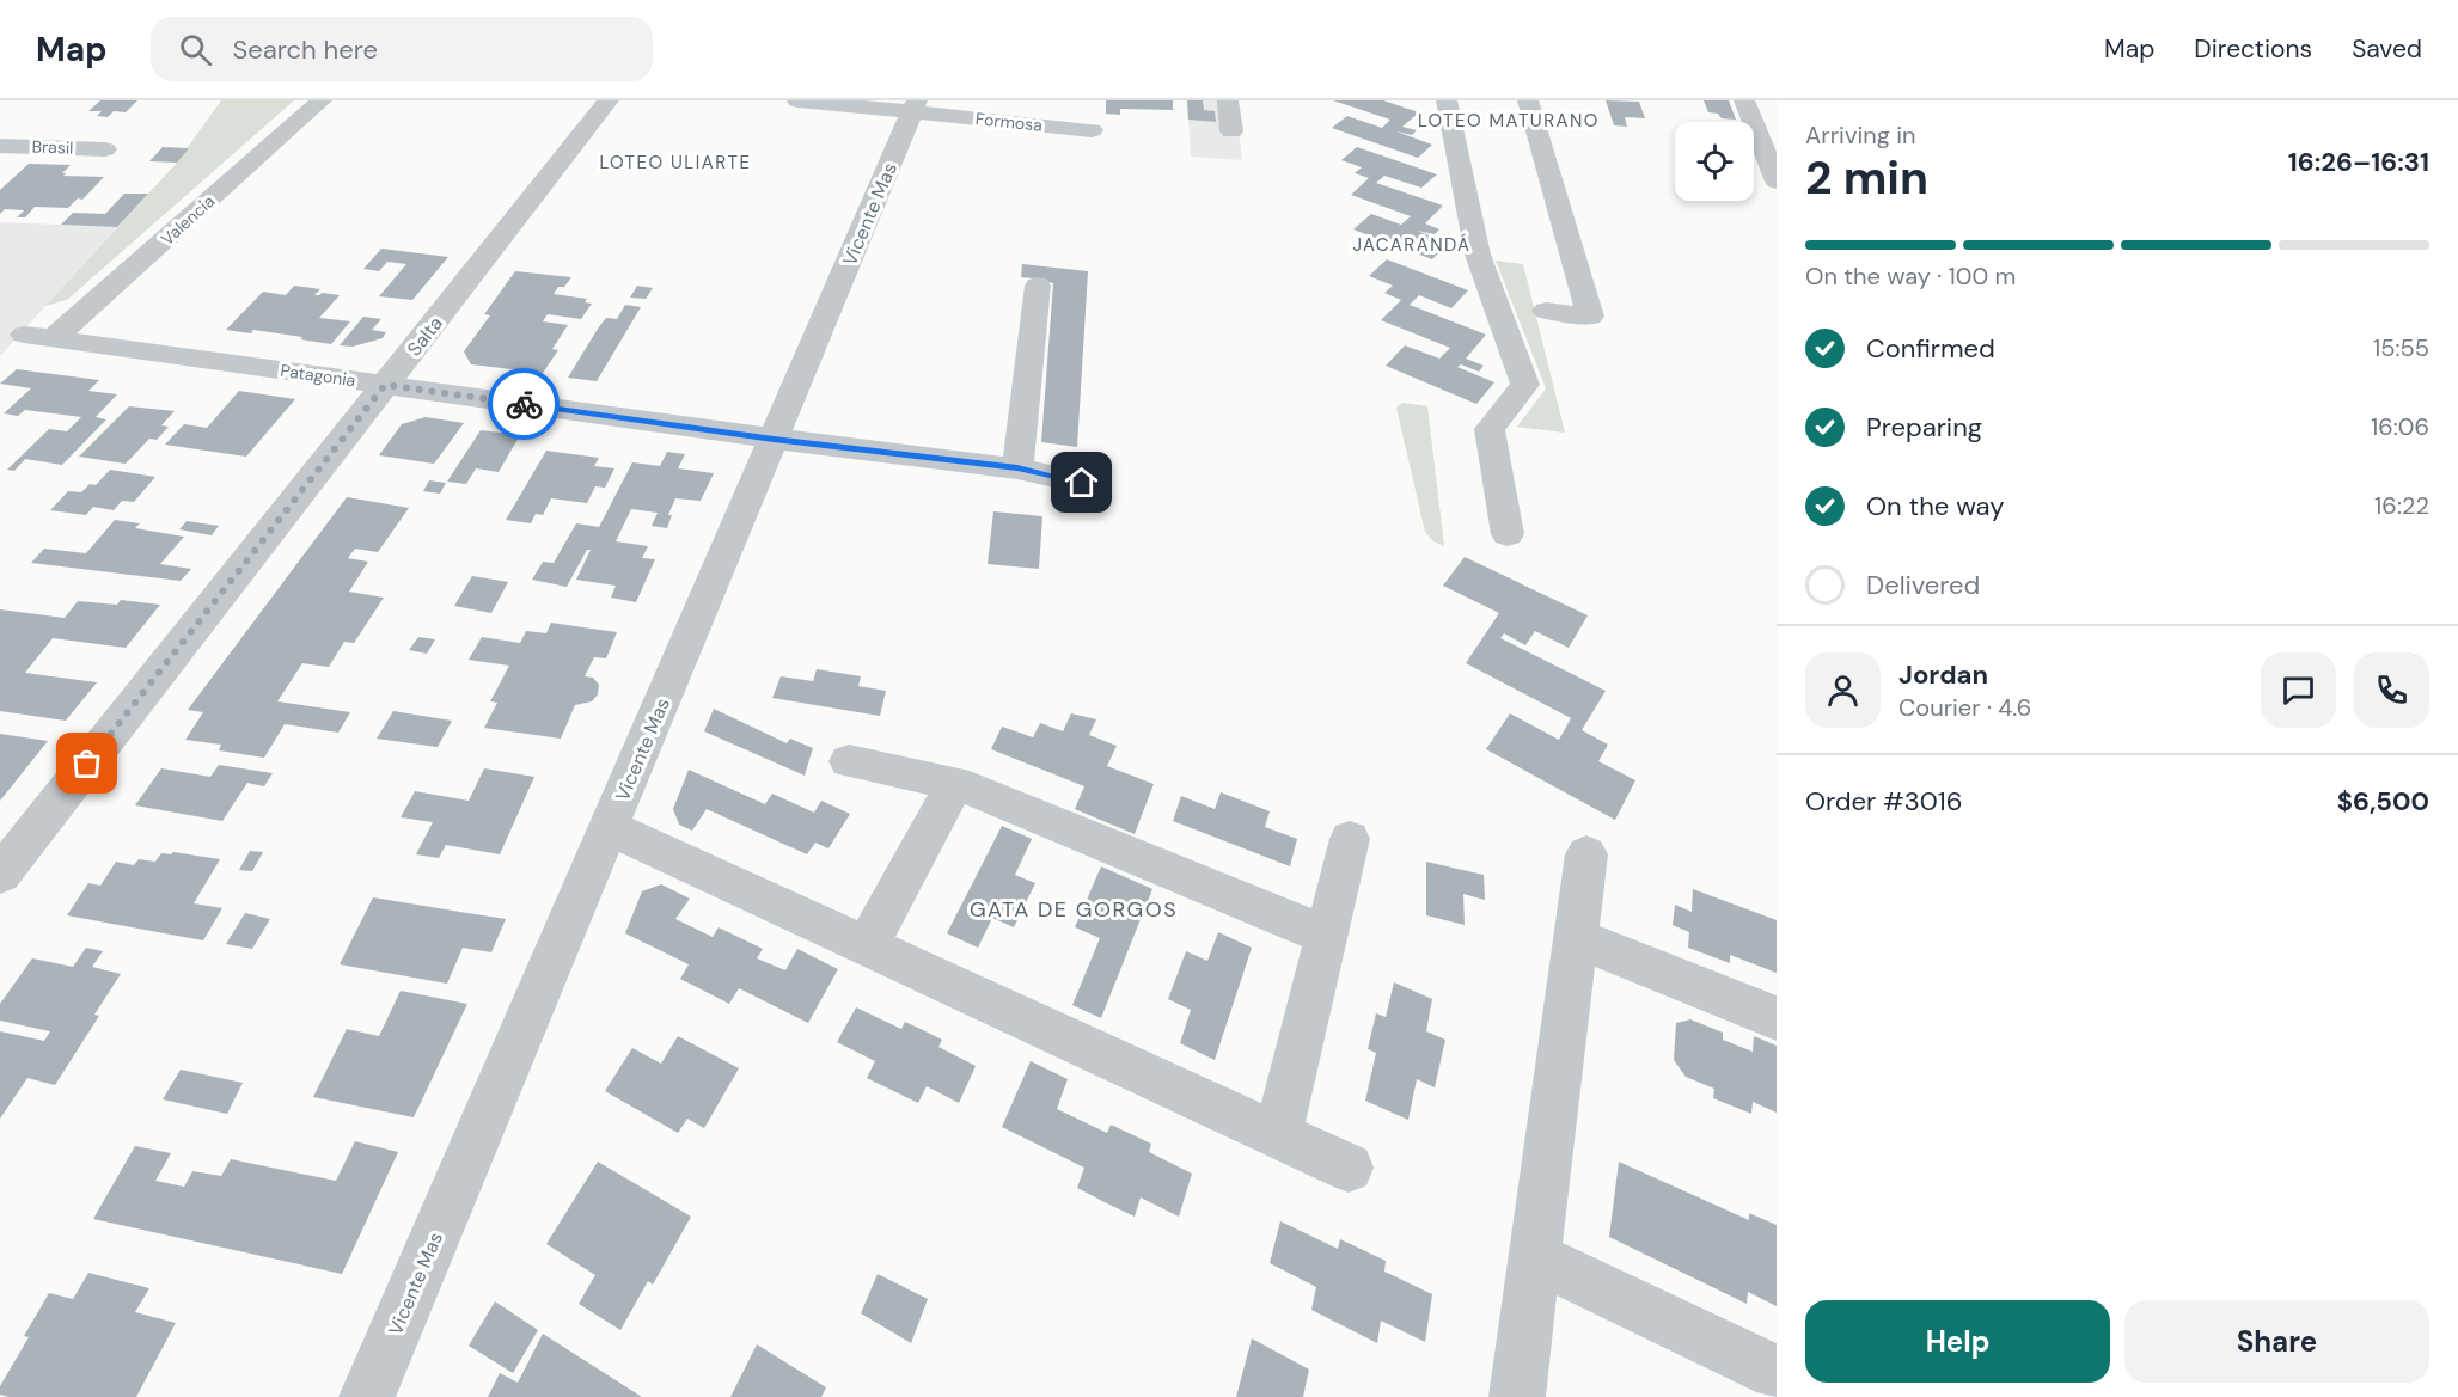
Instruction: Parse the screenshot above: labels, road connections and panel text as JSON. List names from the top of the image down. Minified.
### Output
{"streets":{"street":["Formosa","Brasil","Vicente Mas","Valencia","Salta","Patagonia"]},"crossings":[["Formosa","Vicente Mas"],["Vicente Mas","Patagonia"],["Valencia","Patagonia"],["Salta","Patagonia"]],"districts":["LOTEO MATURANO","LOTEO ULIARTE","JACARANDÁ","GATA DE GORGOS"],"page":{"header":"Map","search":"Search here","nav":["Map","Directions","Saved"],"heading":["2 min","Arriving in","16:26–16:31"],"panel":["Jordan","Courier · 4.6","Order #3016","$6,500"],"bar":"On the way · 100 m","list":[["Confirmed","15:55"],["Preparing","16:06"],["On the way","16:22"],"Delivered"],"buttons":["Help","Share"]}}
